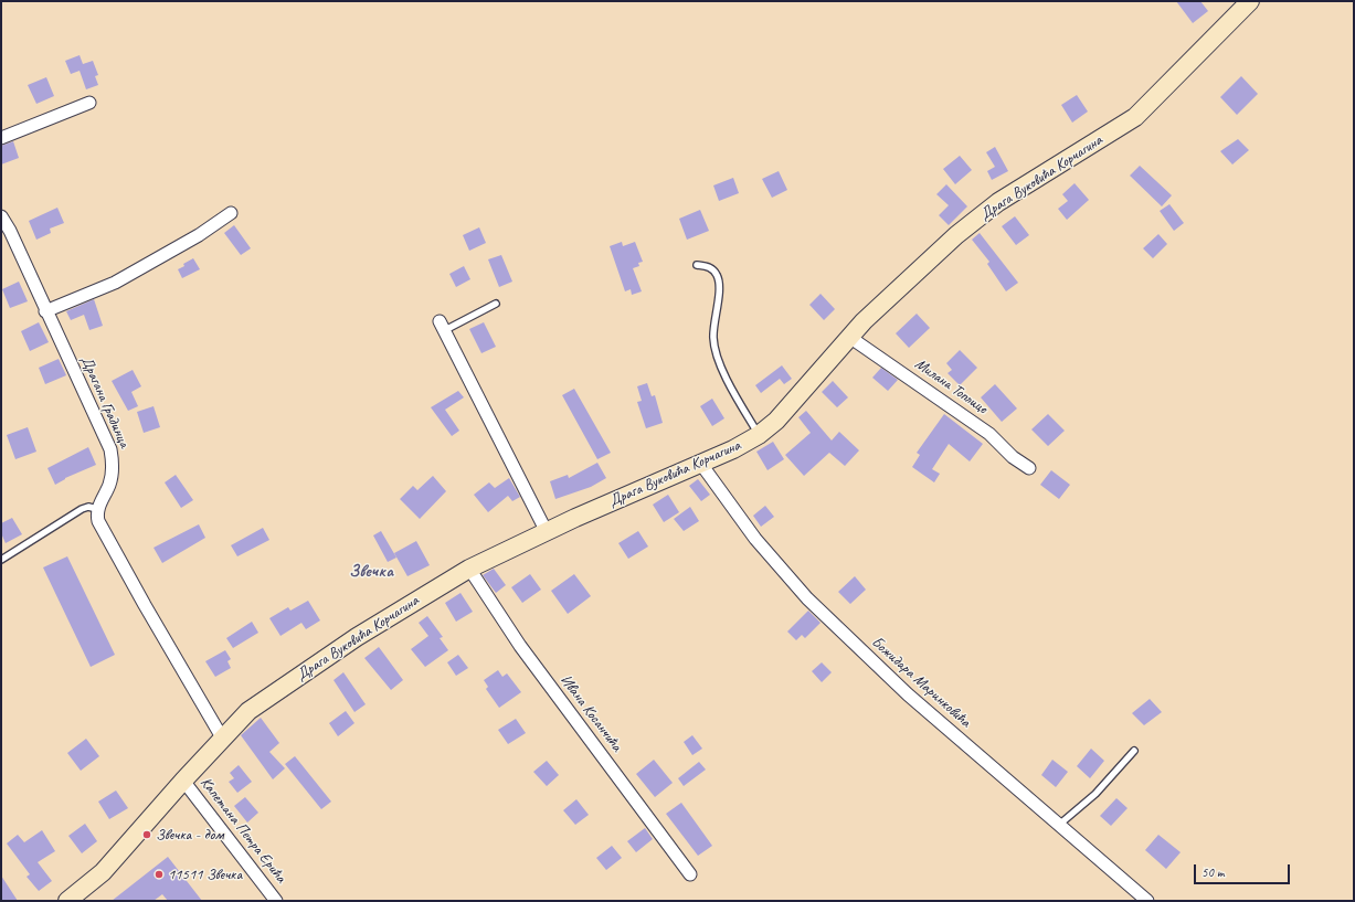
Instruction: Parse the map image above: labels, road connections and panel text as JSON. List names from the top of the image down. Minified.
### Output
{"streets":{"street":["Драга Вуковића Корчагина","Милана Топлице","Драгана Градинца","Божидара Маринковића","Ивана Косанчића","Капетана Петра Ерића"]},"crossings":[["Драга Вуковића Корчагина","Милана Топлице"],["Драга Вуковића Корчагина","Божидара Маринковића"],["Драга Вуковића Корчагина","Ивана Косанчића"],["Драга Вуковића Корчагина","Капетана Петра Ерића"]],"districts":["Звечка"],"places":["Звечка - дом","11511 Звечка"],"scale_bar":"50 m"}
